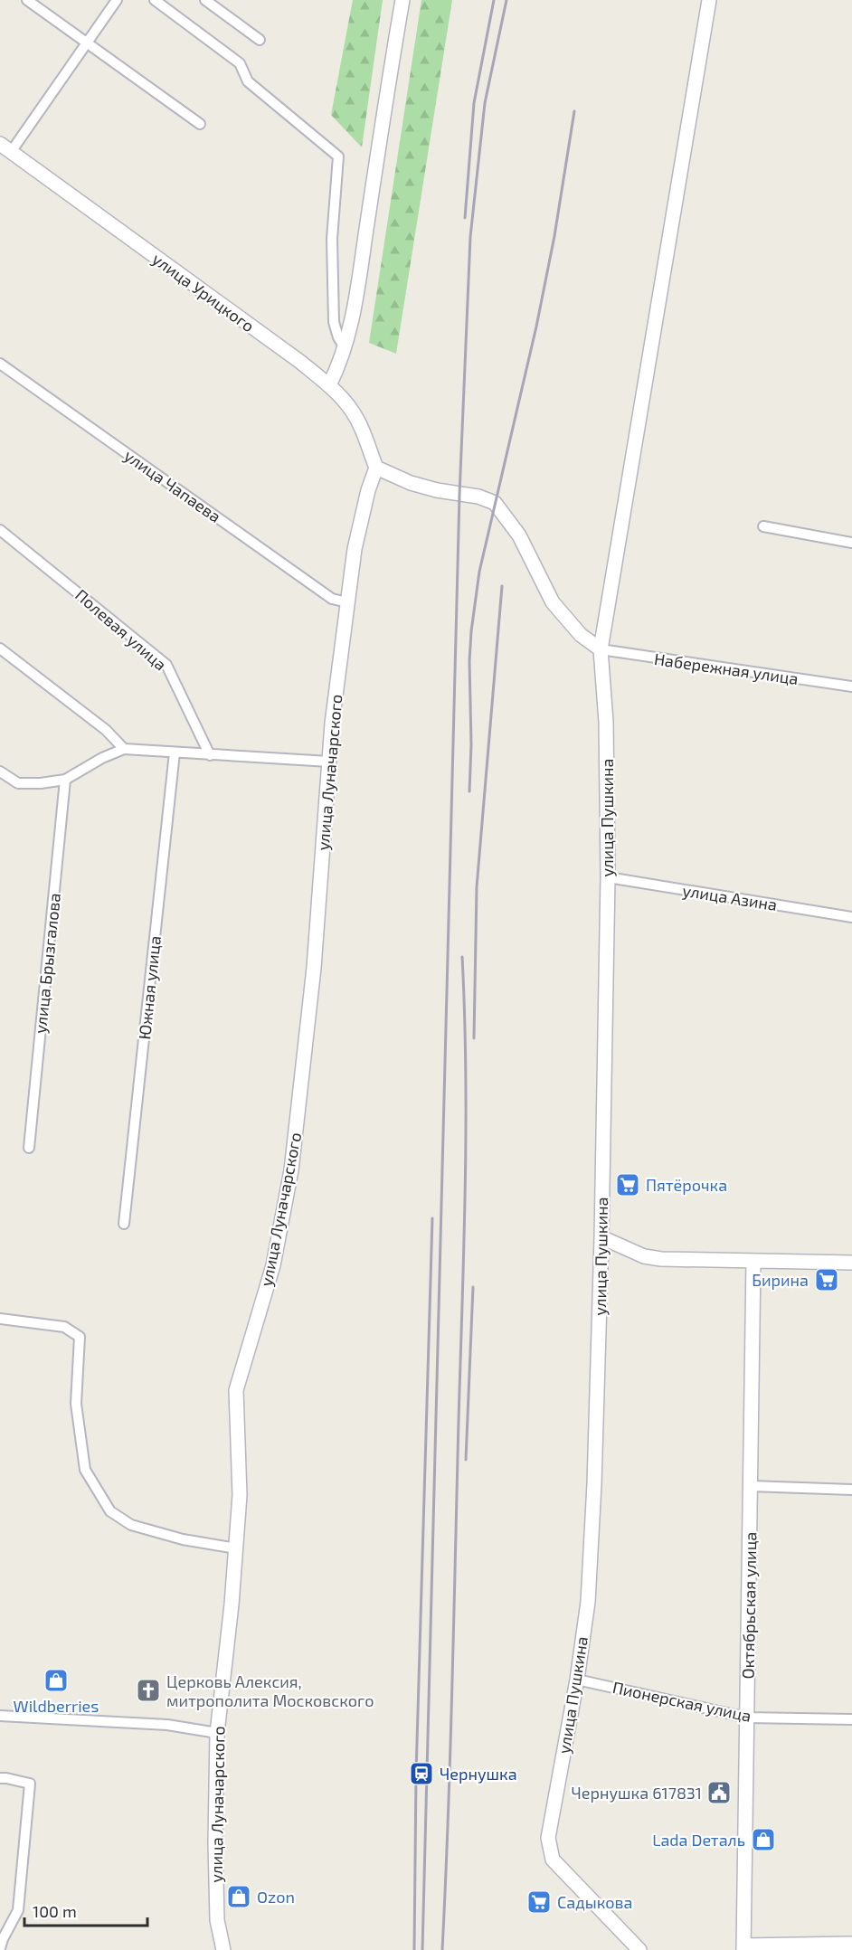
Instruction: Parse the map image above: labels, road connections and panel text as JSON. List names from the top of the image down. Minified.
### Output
{"streets":{"street":["улица Урицкого","улица Чапаева","Полевая улица","Набережная улица","улица Луначарского","улица Пушкина","улица Азина","улица Брызгалова","Южная улица","Октябрьская улица","Пионерская улица"]},"crossings":[["улица Урицкого","улица Луначарского"],["улица Чапаева","улица Луначарского"],["Набережная улица","улица Пушкина"],["улица Пушкина","улица Азина"],["улица Пушкина","Пионерская улица"],["Октябрьская улица","Пионерская улица"]],"places":{"supermarket":["Пятёрочка","Бирина","Садыкова"],"shop":["Wildberries","Lada Dеталь","Ozon"],"church":["Церковь Алексия, митрополита Московского"],"station":["Чернушка"],"public building":["Чернушка 617831"]},"scale_bar":"100 m"}
